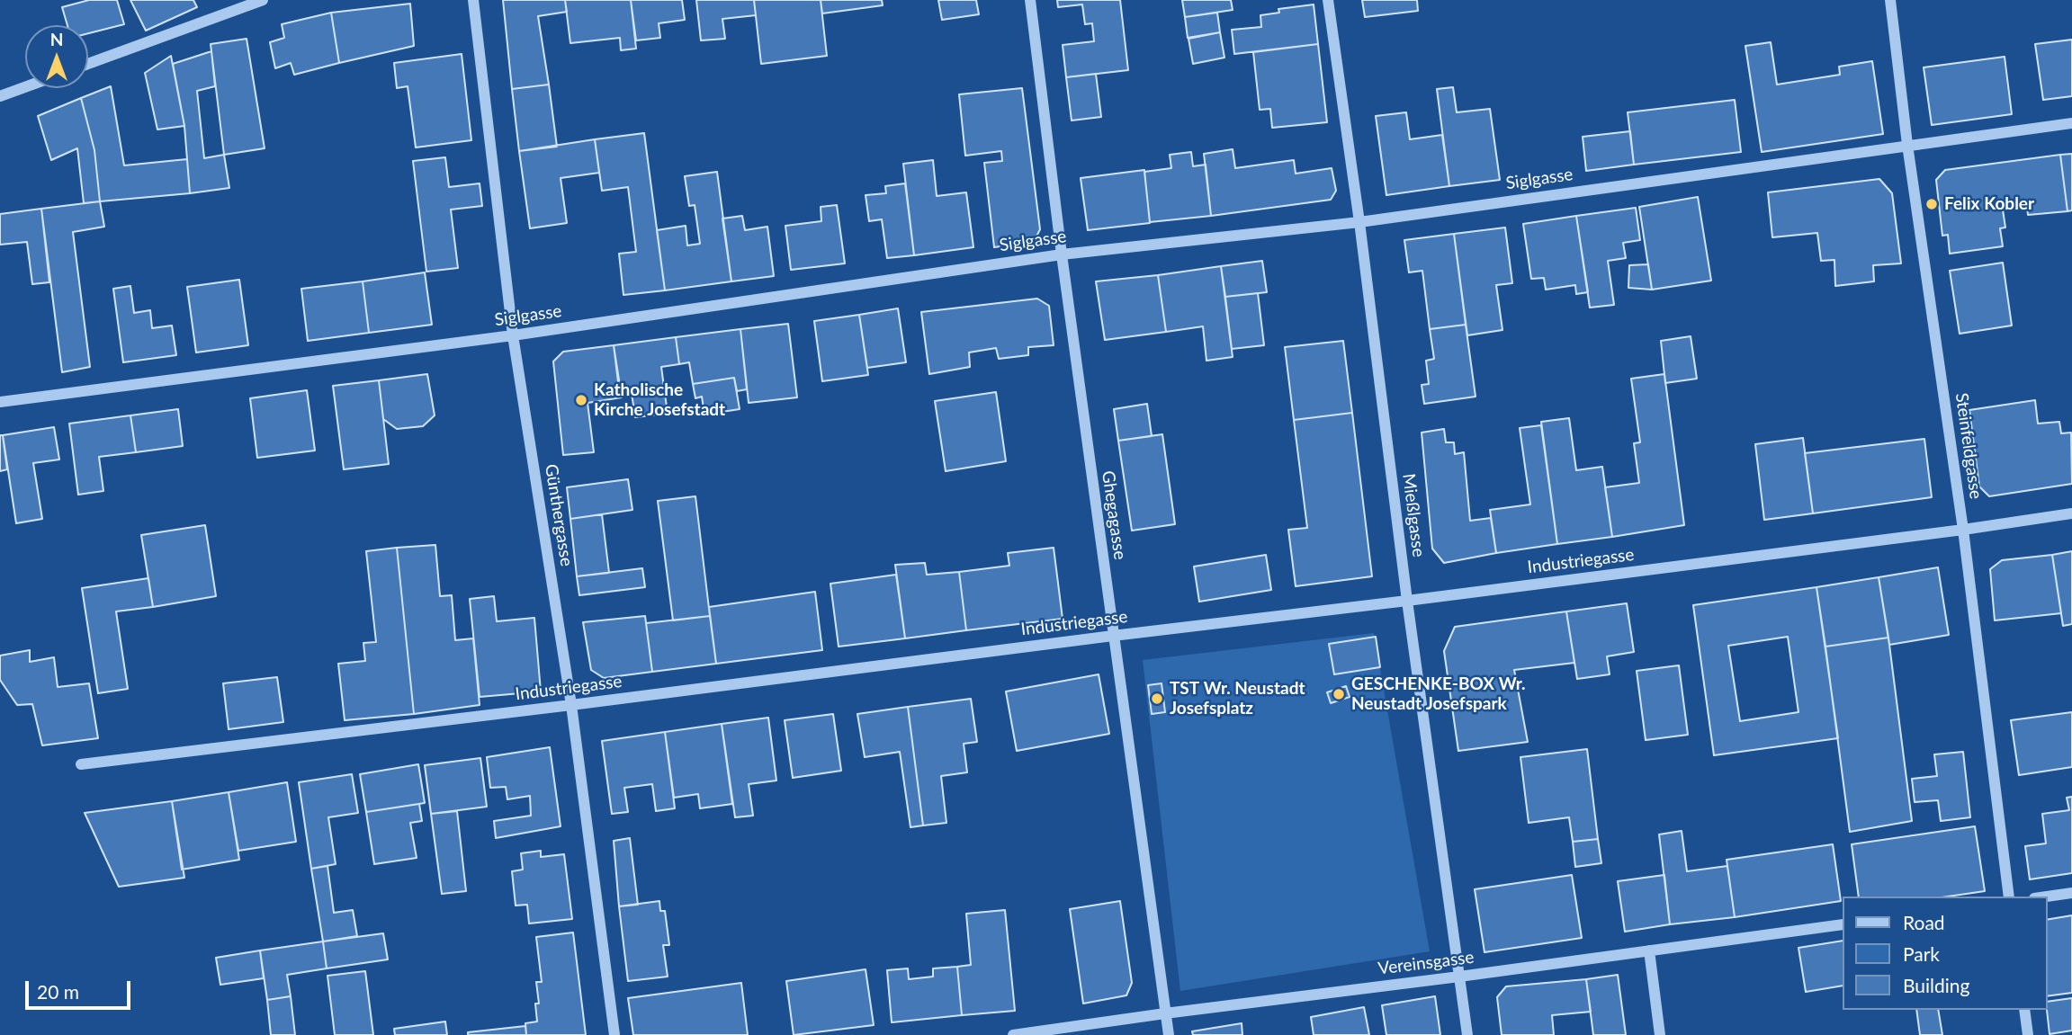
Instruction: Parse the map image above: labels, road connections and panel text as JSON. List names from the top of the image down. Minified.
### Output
{"streets":{"street":["Siglgasse","Steinfeldgasse","Günthergasse","Ghegagasse","Mießlgasse","Industriegasse","Vereinsgasse"]},"crossings":[["Siglgasse","Steinfeldgasse"],["Siglgasse","Günthergasse"],["Siglgasse","Ghegagasse"],["Siglgasse","Mießlgasse"],["Steinfeldgasse","Industriegasse"],["Günthergasse","Industriegasse"],["Ghegagasse","Industriegasse"],["Ghegagasse","Vereinsgasse"],["Mießlgasse","Industriegasse"],["Mießlgasse","Vereinsgasse"]],"places":["Felix Kobler","Katholische Kirche Josefstadt","GESCHENKE-BOX Wr. Neustadt Josefspark","TST Wr. Neustadt Josefsplatz"],"legend":["Road","Park","Building"],"scale_bar":"20 m","north":"top"}
